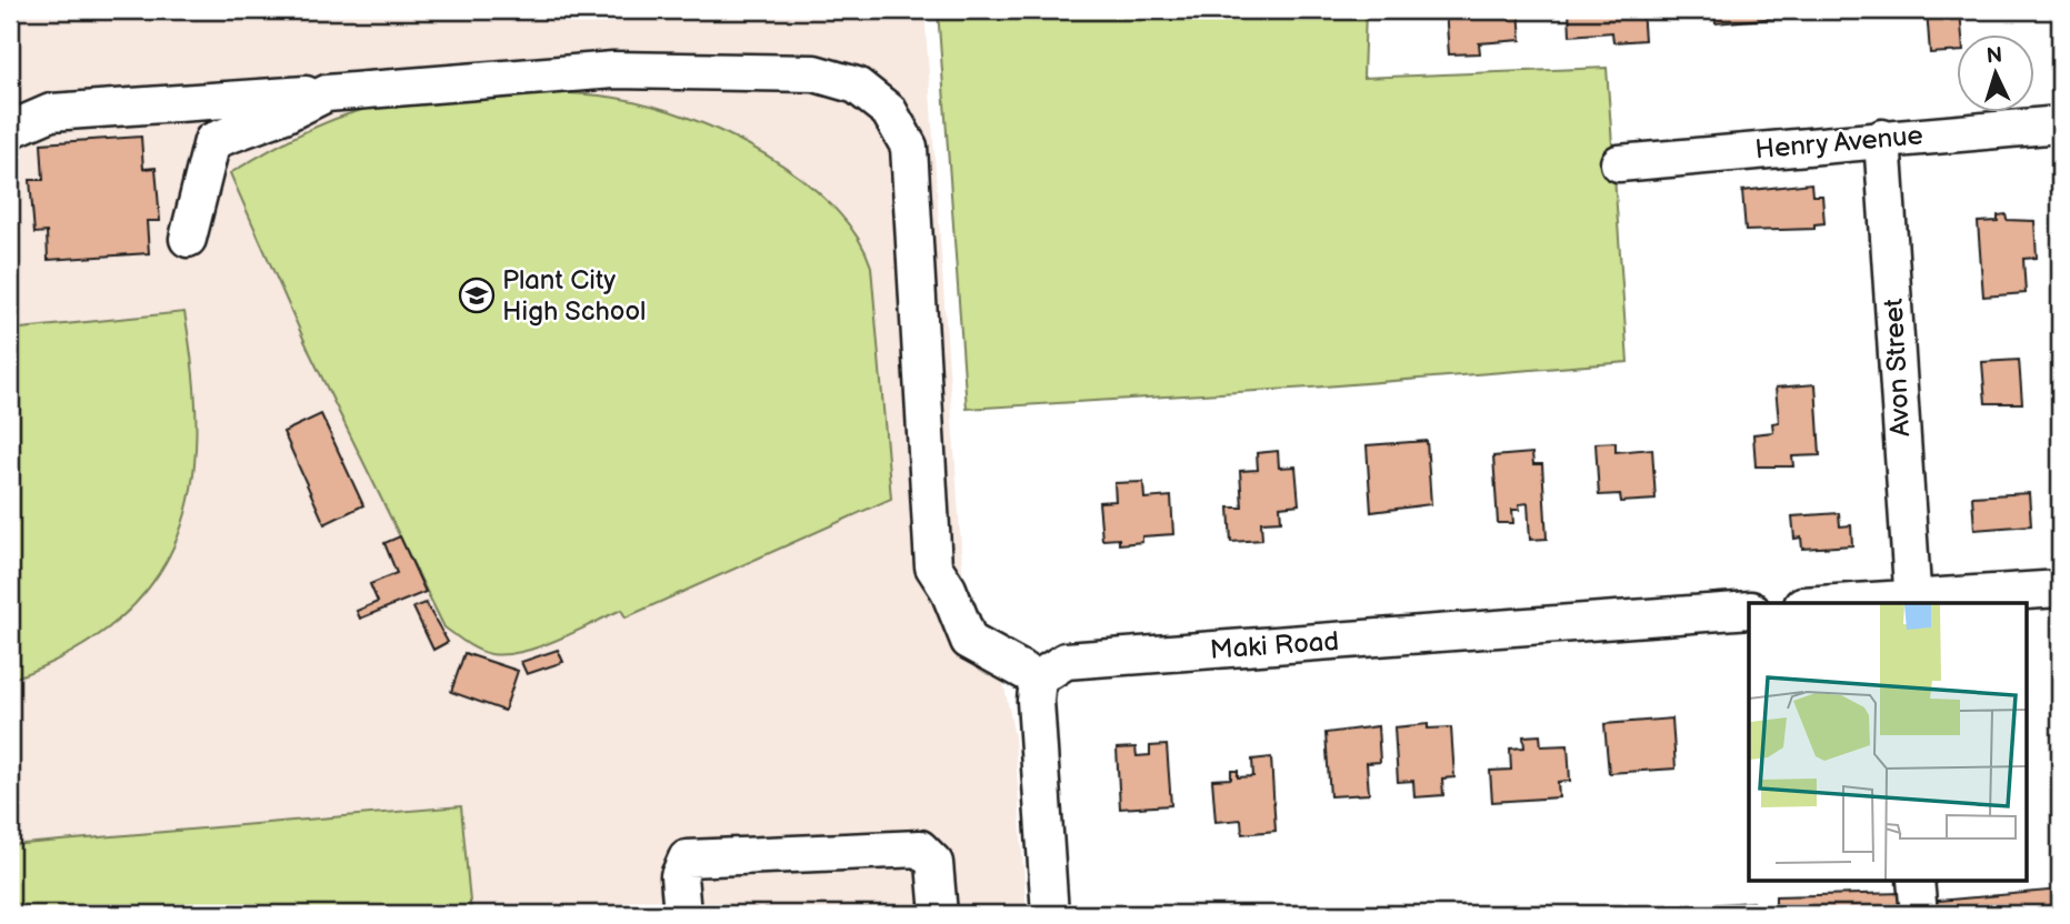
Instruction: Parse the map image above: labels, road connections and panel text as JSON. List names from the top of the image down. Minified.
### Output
{"streets":{"street":["Henry Avenue","Avon Street","Maki Road"]},"crossings":[["Henry Avenue","Avon Street"]],"places":{"school or university":["Plant City High School"]},"north":"top"}
